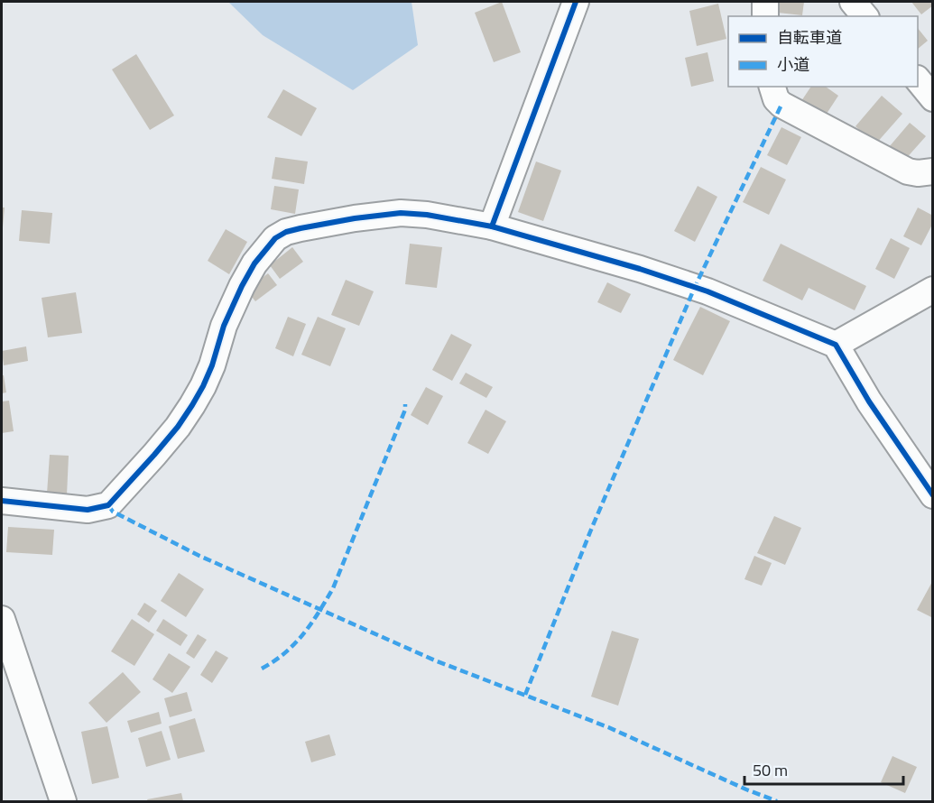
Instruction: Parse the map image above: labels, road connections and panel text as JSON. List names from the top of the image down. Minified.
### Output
{"legend":["自転車道","小道"],"scale_bar":"50 m"}
